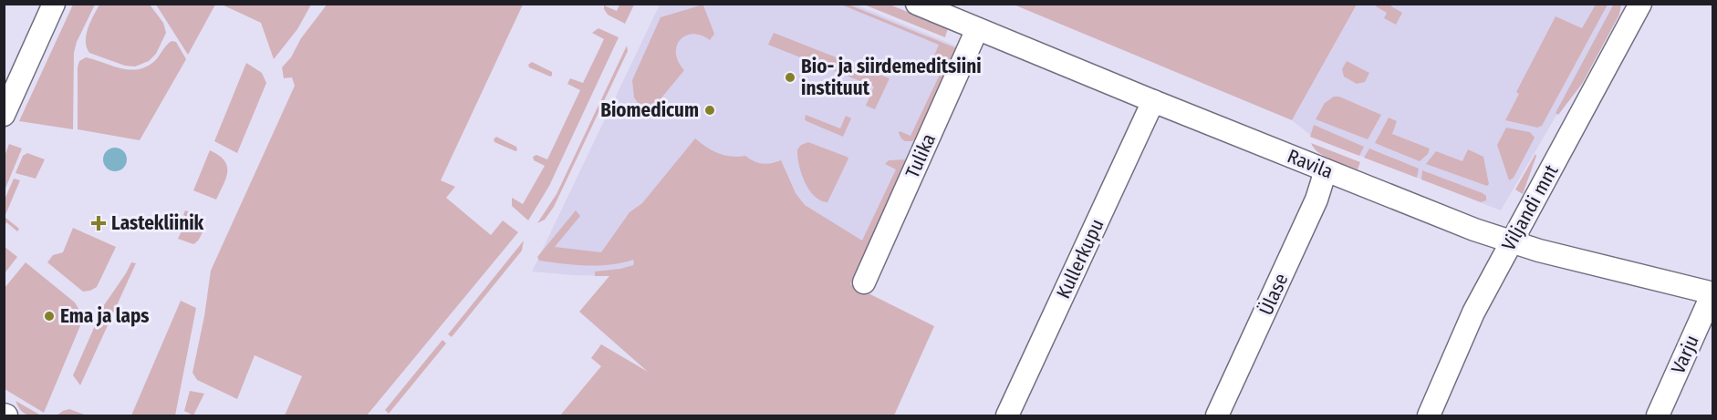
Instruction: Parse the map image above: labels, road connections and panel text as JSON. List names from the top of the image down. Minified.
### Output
{"streets":{"street":["Tulika","Ravila","Viljandi mnt","Kullerkupu","Ülase","Varju"]},"crossings":[["Tulika","Ravila"],["Ravila","Viljandi mnt"],["Ravila","Kullerkupu"],["Ravila","Ülase"],["Ravila","Varju"]],"places":{"other":["Bio- ja siirdemeditsiini instituut","Biomedicum","Ema ja laps"],"health":["Lastekliinik"]}}
